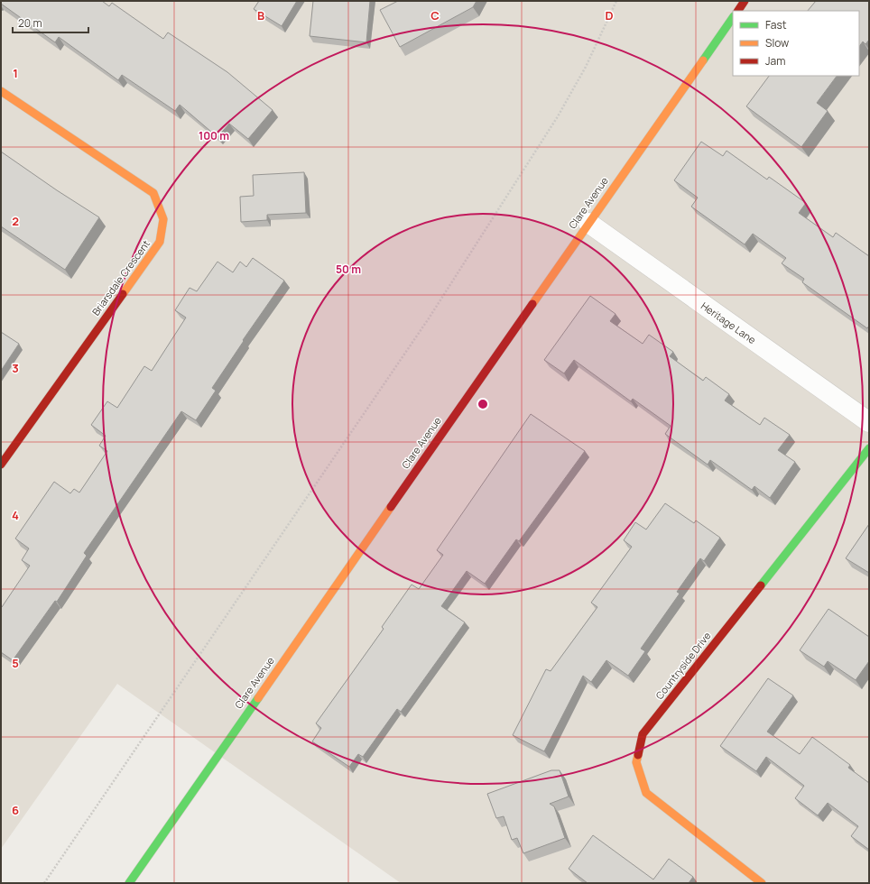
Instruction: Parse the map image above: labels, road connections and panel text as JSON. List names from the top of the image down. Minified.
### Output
{"streets":{"street":["Clare Avenue","Briarsdale Crescent","Heritage Lane","Countryside Drive"]},"crossings":[["Clare Avenue","Heritage Lane"]],"legend":["Fast","Slow","Jam"],"scale_bar":"20 m","grid":{"columns":["B","C","D"],"rows":["1","2","3","4","5","6"]},"rings":["100 m","50 m"]}
